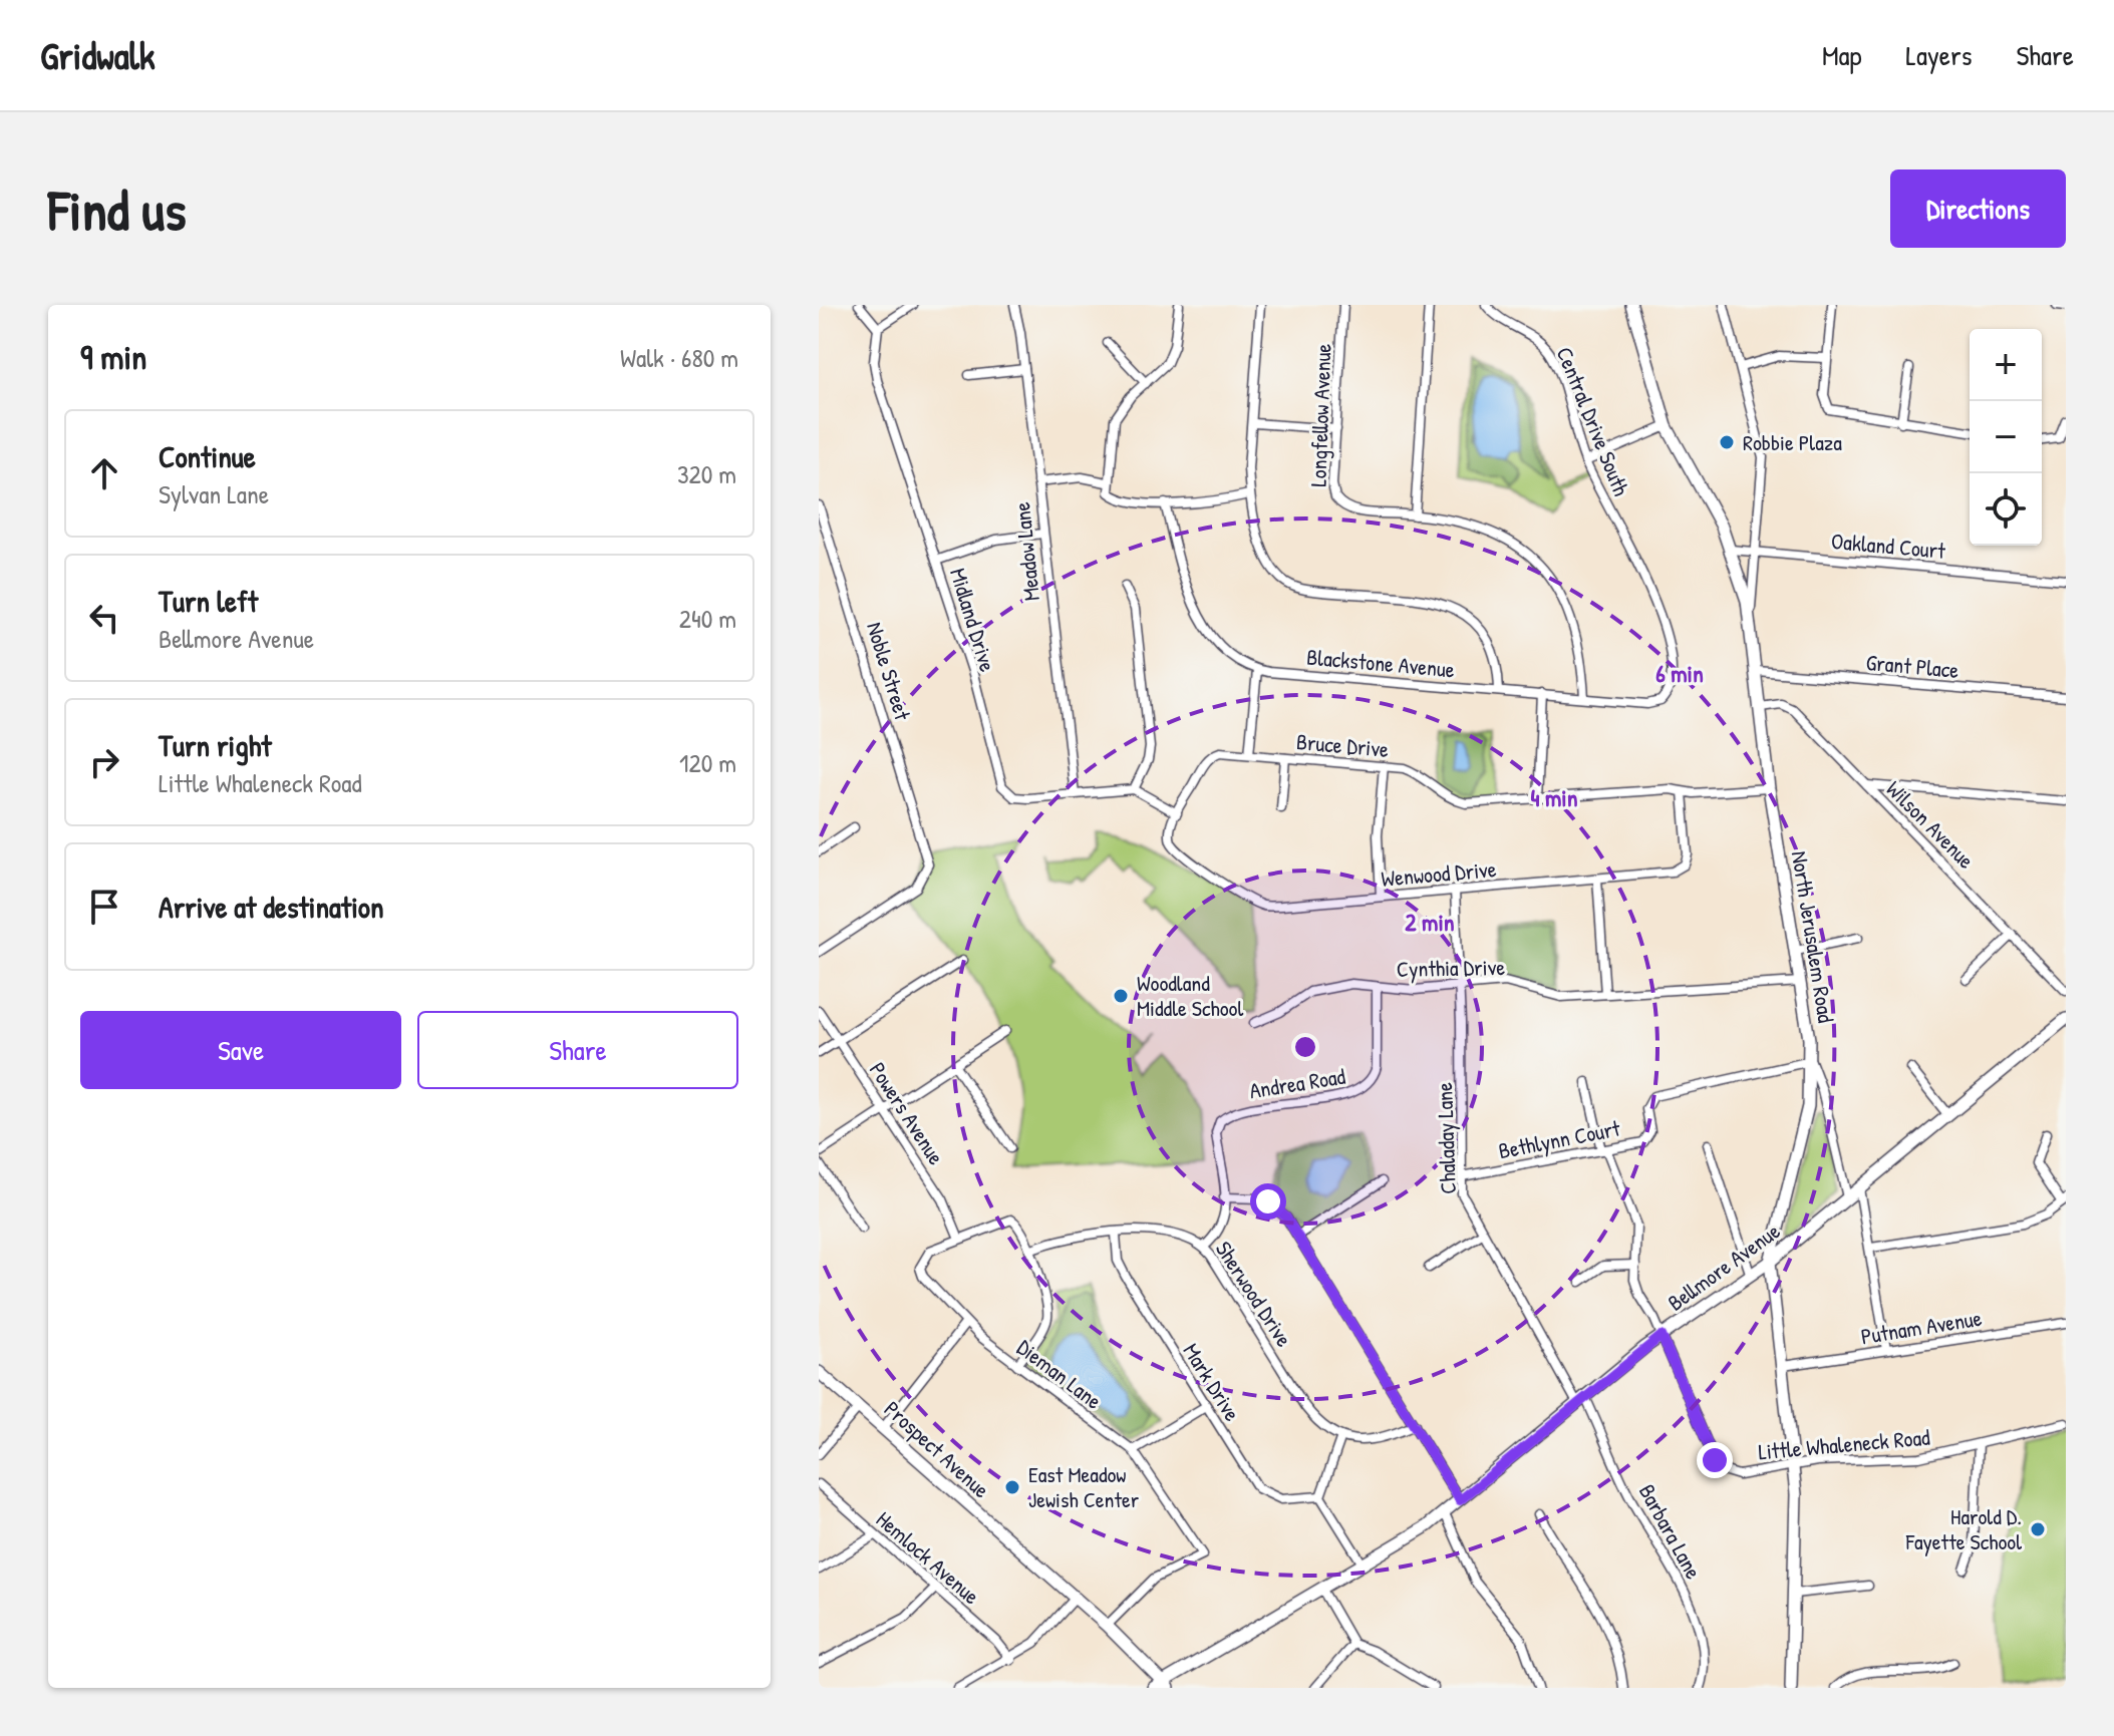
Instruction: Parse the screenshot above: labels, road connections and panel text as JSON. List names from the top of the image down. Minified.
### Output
{"streets":{"main road":["North Jerusalem Road","Bellmore Avenue","Prospect Avenue"],"street":["Longfellow Avenue","Central Drive South","Oakland Court","Meadow Lane","Midland Drive","Blackstone Avenue","Grant Place","Noble Street","Bruce Drive","Wilson Avenue","Wenwood Drive","Cynthia Drive","Andrea Road","Powers Avenue","Chaladay Lane","Bethlynn Court","Sherwood Drive","Putnam Avenue","Dieman Lane","Mark Drive","Little Whaleneck Road","Barbara Lane","Hemlock Avenue"]},"crossings":[["Longfellow Avenue","Blackstone Avenue"],["Central Drive South","Blackstone Avenue"],["Oakland Court","North Jerusalem Road"],["Meadow Lane","Midland Drive"],["Grant Place","North Jerusalem Road"],["Bruce Drive","Wenwood Drive"],["Bruce Drive","North Jerusalem Road"],["Wilson Avenue","North Jerusalem Road"],["Wenwood Drive","Chaladay Lane"],["North Jerusalem Road","Cynthia Drive"],["North Jerusalem Road","Bethlynn Court"],["North Jerusalem Road","Bellmore Avenue"],["North Jerusalem Road","Putnam Avenue"],["North Jerusalem Road","Little Whaleneck Road"],["Cynthia Drive","Andrea Road"],["Cynthia Drive","Chaladay Lane"],["Andrea Road","Sherwood Drive"],["Powers Avenue","Dieman Lane"],["Chaladay Lane","Bethlynn Court"],["Chaladay Lane","Bellmore Avenue"],["Chaladay Lane","Barbara Lane"],["Bellmore Avenue","Little Whaleneck Road"],["Bellmore Avenue","Prospect Avenue"],["Bellmore Avenue","Barbara Lane"],["Sherwood Drive","Mark Drive"],["Dieman Lane","Prospect Avenue"]],"places":["Robbie Plaza","Woodland Middle School","East Meadow Jewish Center","Harold D. Fayette School"],"page":{"header":"Gridwalk","nav":["Map","Layers","Share"],"buttons":["Directions",["Save","Share"]],"title":"Find us","heading":["9 min","Walk · 680 m"],"map_buttons":["+","−"],"list":[["Continue","Sylvan Lane","320 m"],["Turn left","Bellmore Avenue","240 m"],["Turn right","Little Whaleneck Road","120 m"],"Arrive at destination"]},"rings":["6 min","4 min","2 min"]}
